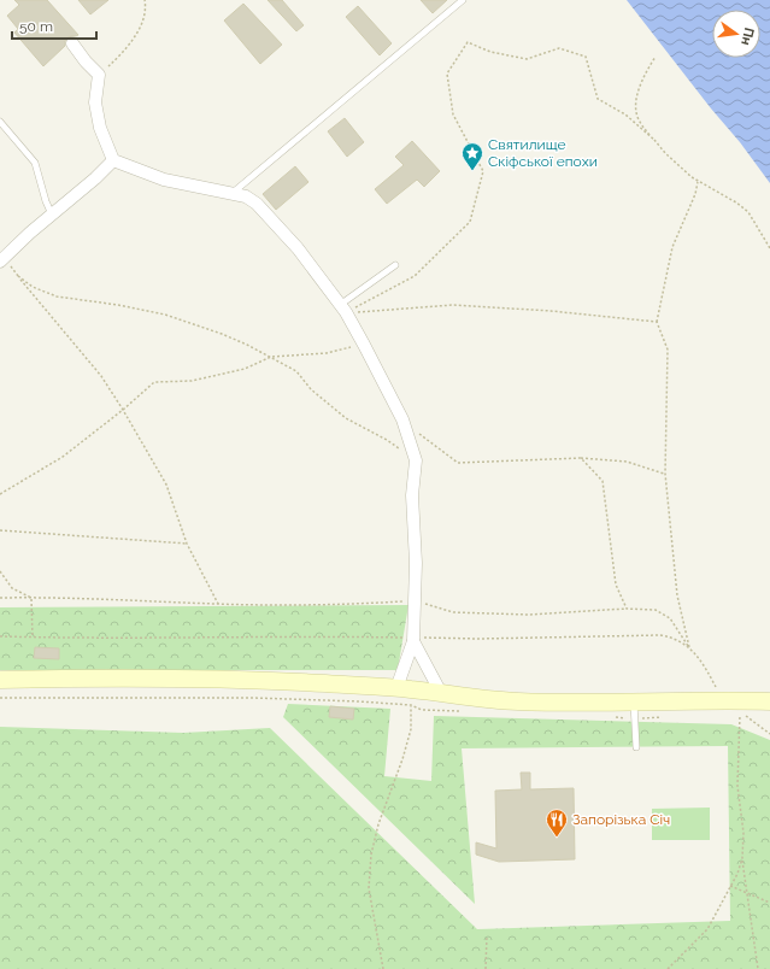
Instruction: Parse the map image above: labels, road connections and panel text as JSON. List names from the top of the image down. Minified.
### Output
{"places":{"place":["Святилище Скіфської епохи"],"restaurant":["Запорізька Січ"]},"scale_bar":"50 m","north":"right"}
